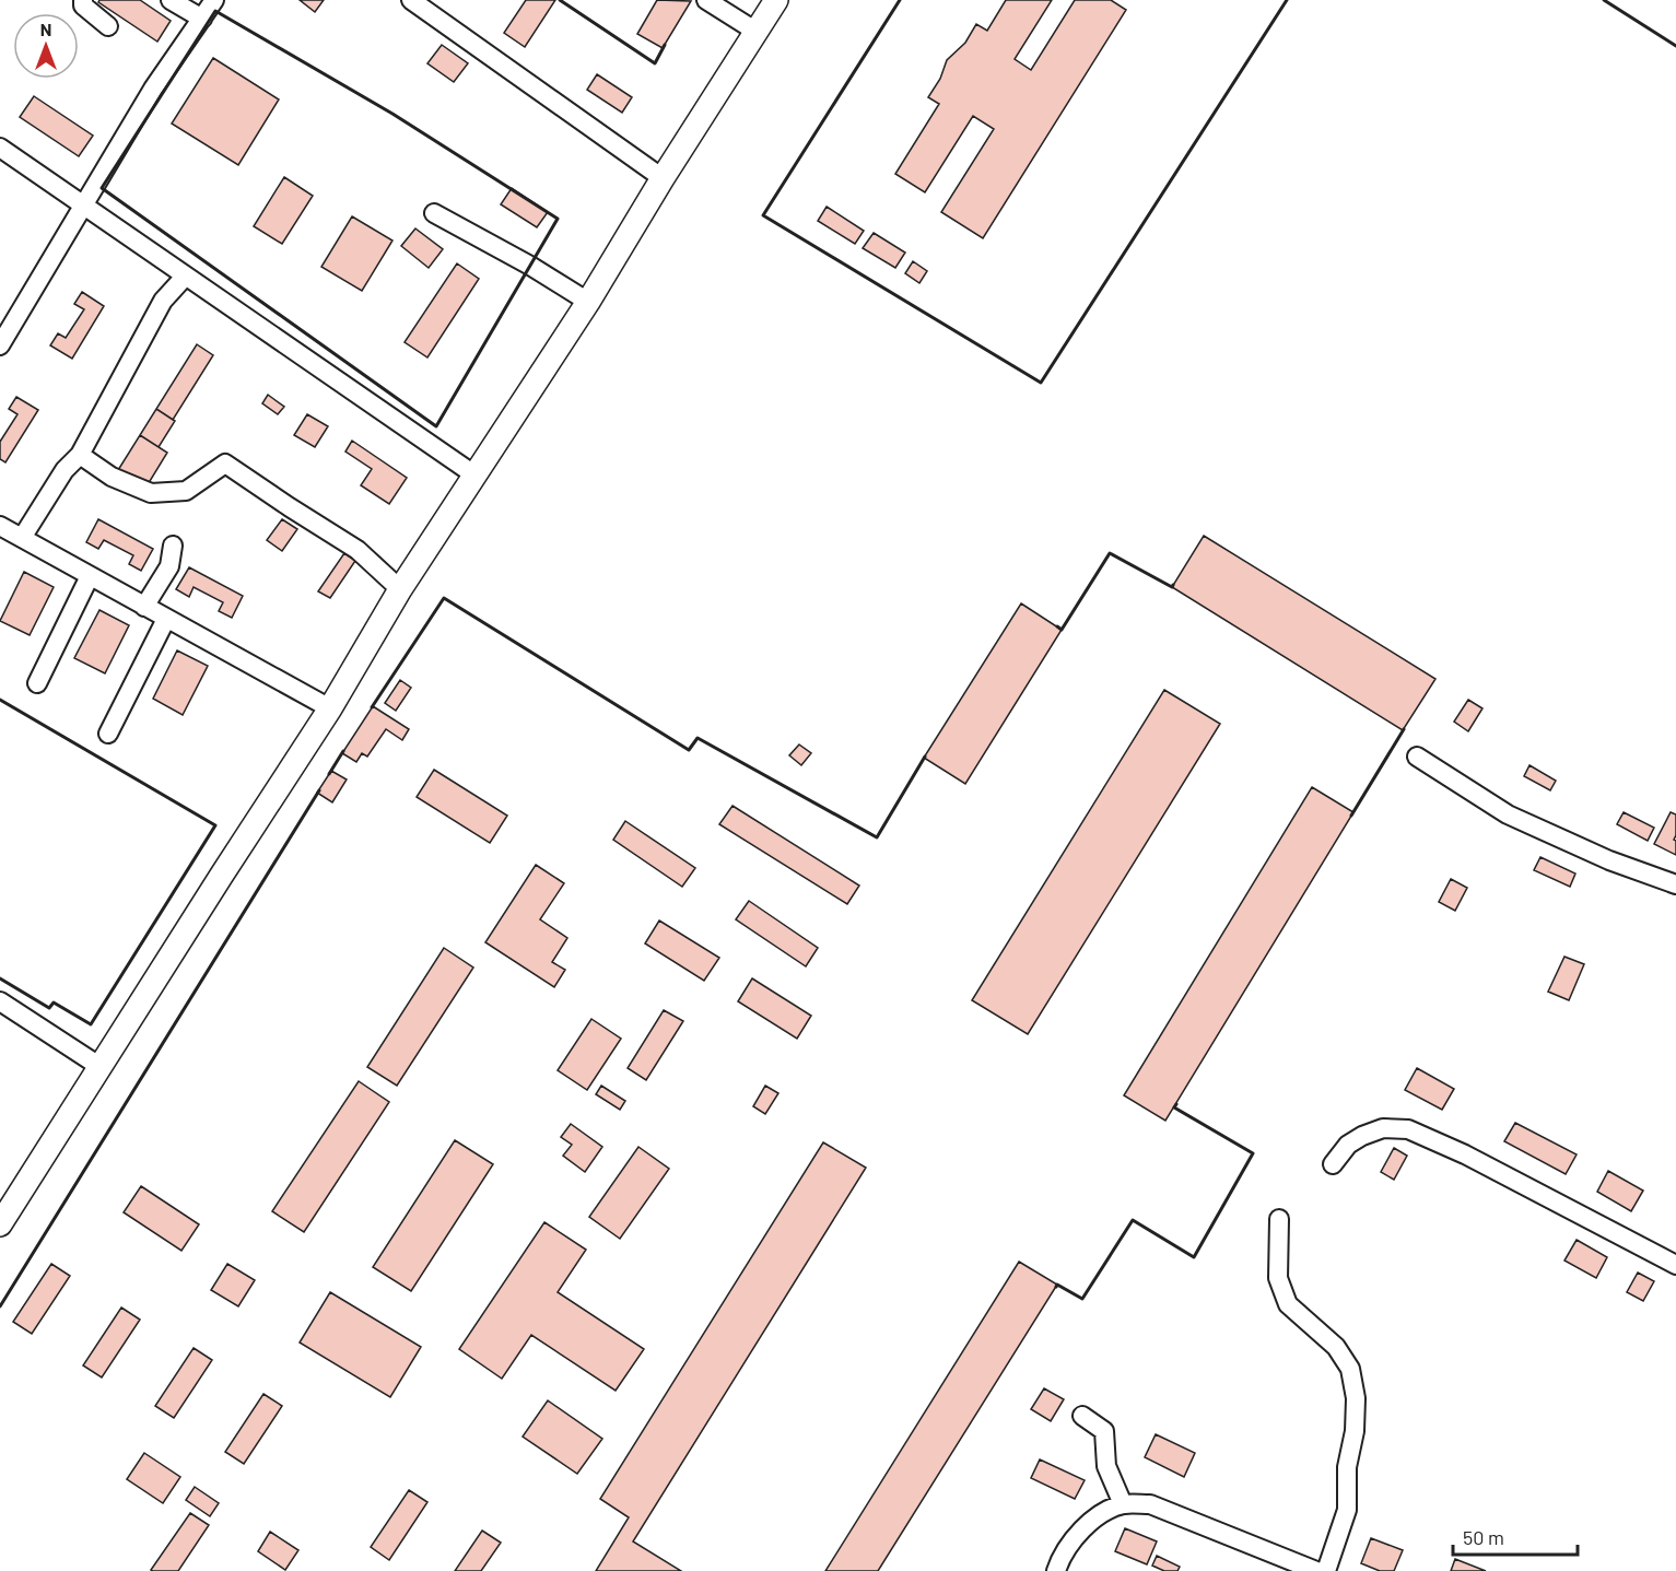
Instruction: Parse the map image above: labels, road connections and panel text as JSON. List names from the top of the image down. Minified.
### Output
{"scale_bar":"50 m","north":"top"}
